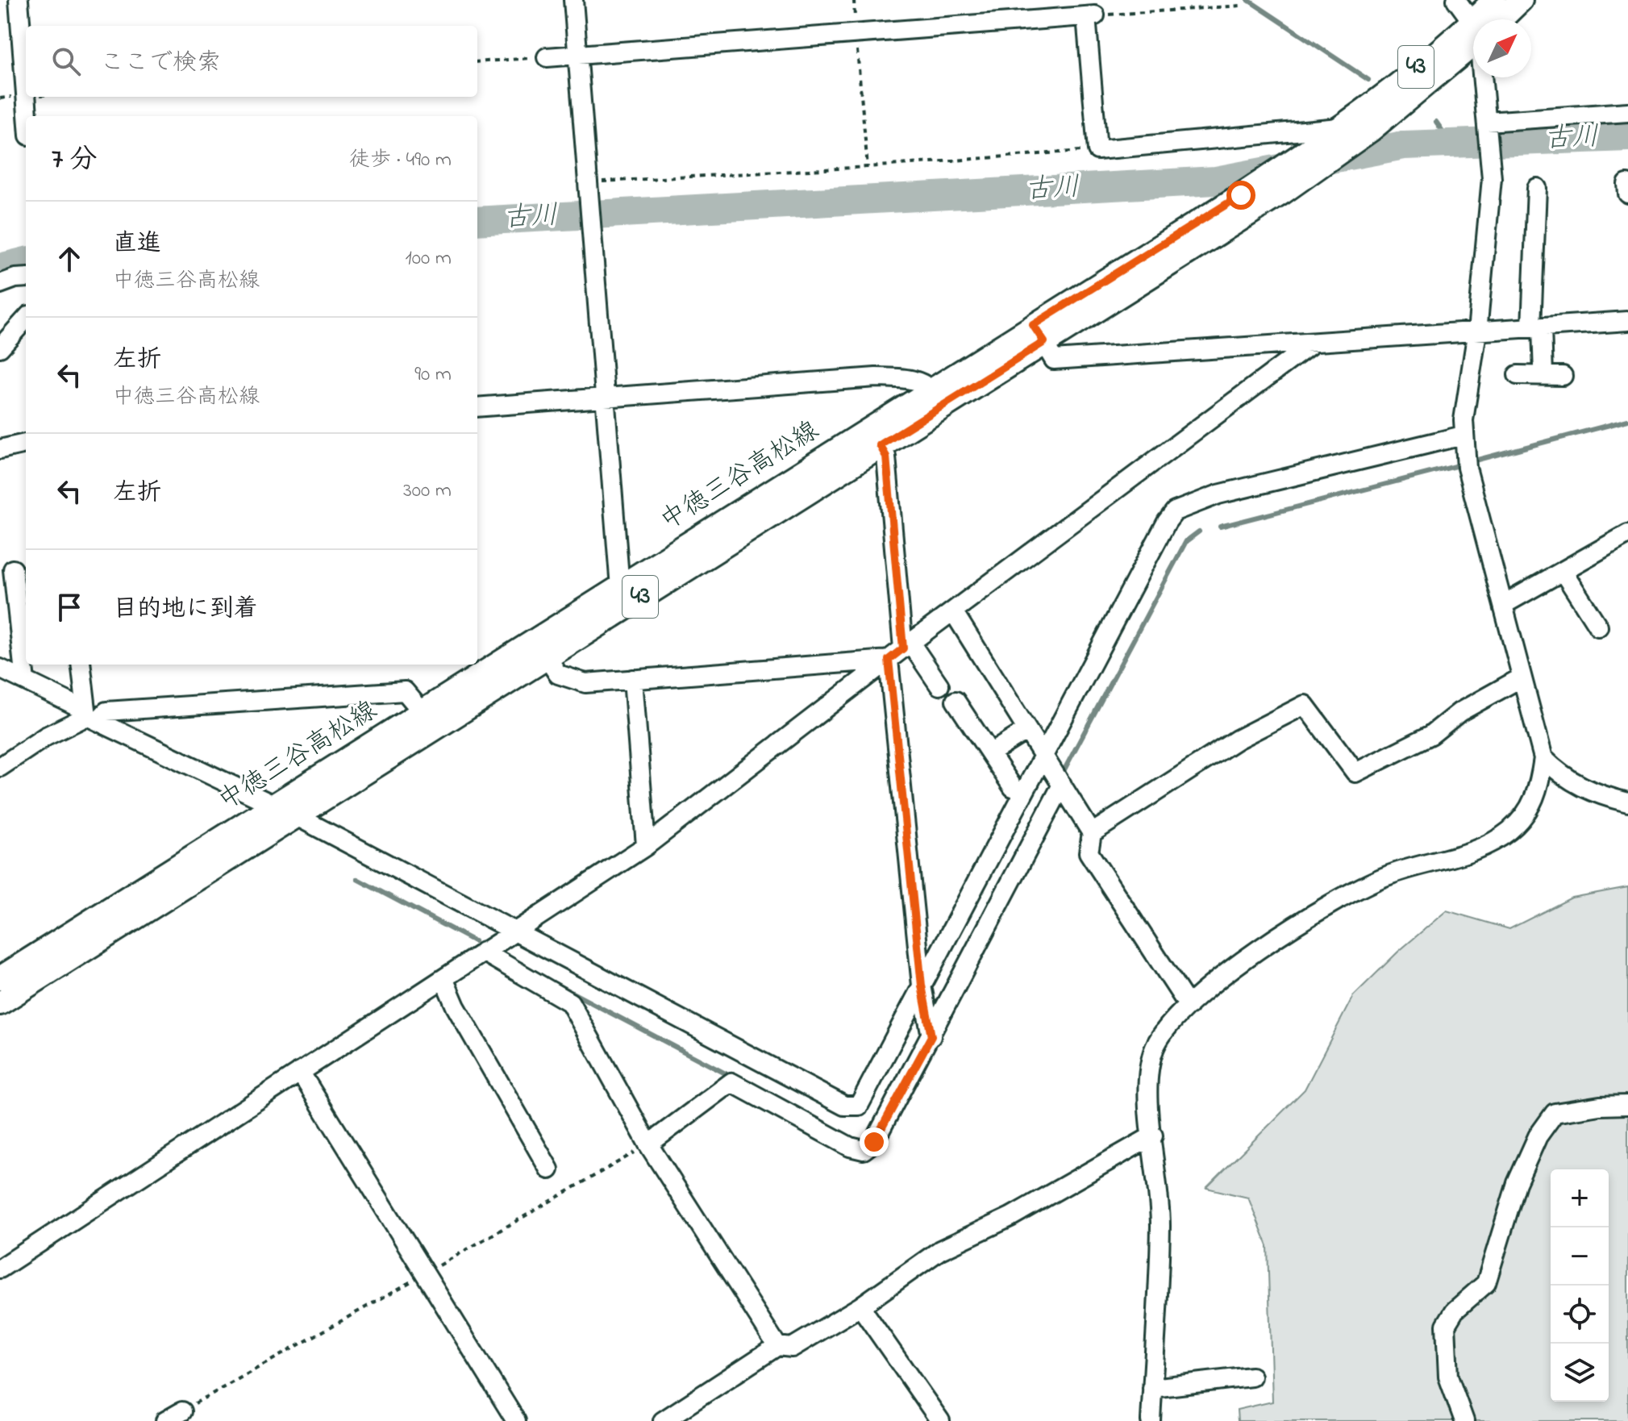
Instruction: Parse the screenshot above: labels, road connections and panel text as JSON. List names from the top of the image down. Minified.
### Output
{"streets":{"main road":["43","中徳三谷高松線"]},"water":["古川"],"north":"top right","page":{"search":"ここで検索","heading":["7 分","徒歩 · 490 m"],"list":[["直進","中徳三谷高松線","100 m"],["左折","中徳三谷高松線","90 m"],["左折","300 m"],"目的地に到着"],"map_buttons":["+","−"]}}
